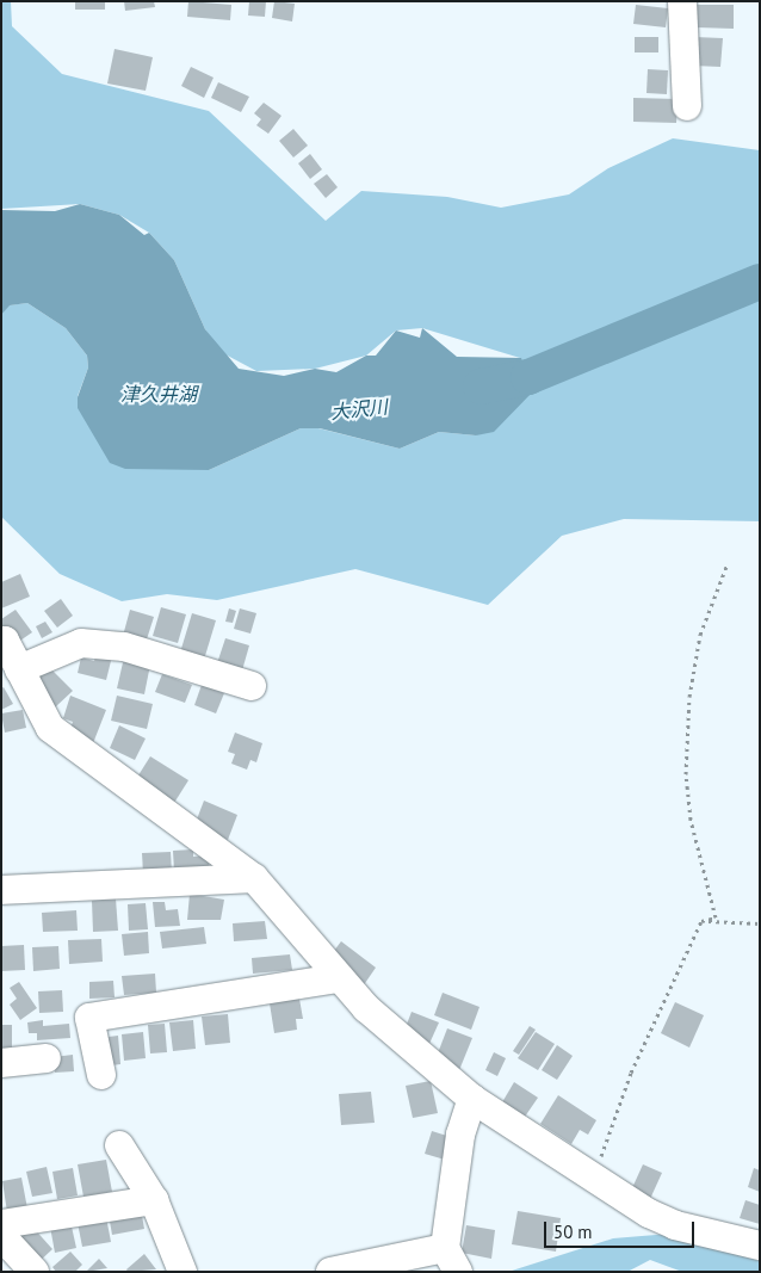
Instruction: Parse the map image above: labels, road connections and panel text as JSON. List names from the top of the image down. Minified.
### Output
{"water":["津久井湖","大沢川"],"scale_bar":"50 m"}
